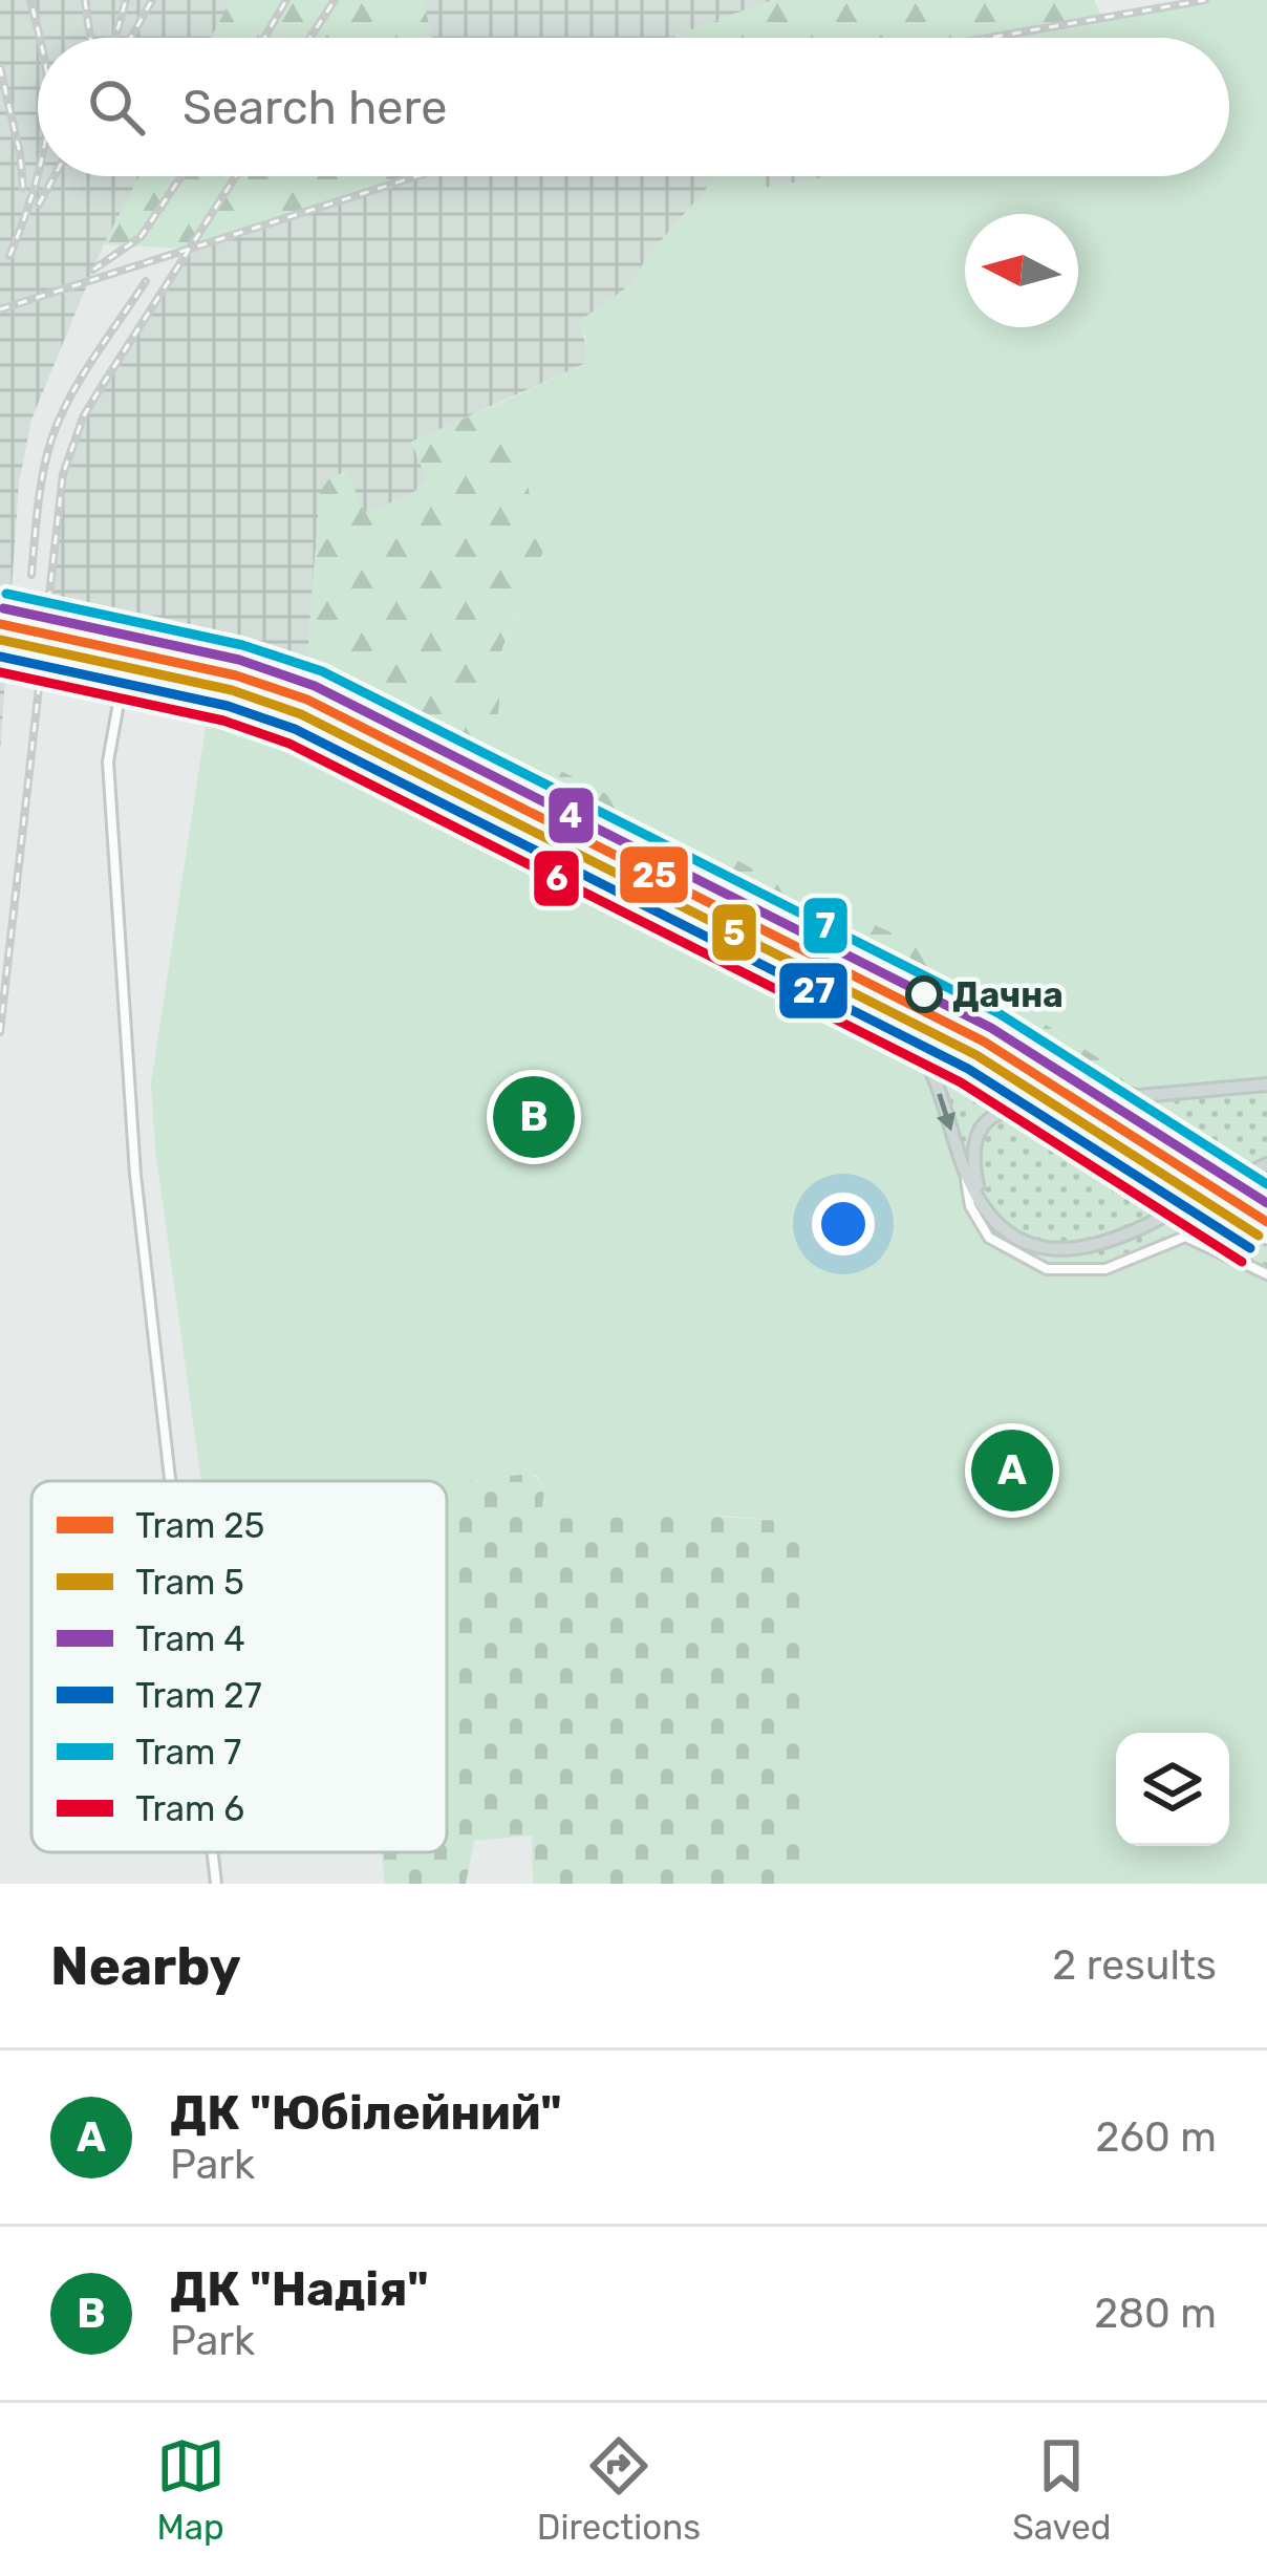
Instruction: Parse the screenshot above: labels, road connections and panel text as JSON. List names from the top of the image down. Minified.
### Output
{"places":["Дачна"],"lines":["tram line 7","tram line 4","tram line 25","tram line 5","tram line 27","tram line 6"],"legend":["Tram 25","Tram 5","Tram 4","Tram 27","Tram 7","Tram 6"],"north":"left","page":{"search":"Search here","pins":["B","A"],"heading":["Nearby","2 results"],"list":[{"mark":"A","name":"ДК \"Юбілейний\"","note":"Park","value":"260 m"},{"mark":"B","name":"ДК \"Надія\"","note":"Park","value":"280 m"}],"nav":["Map","Directions","Saved"]}}
